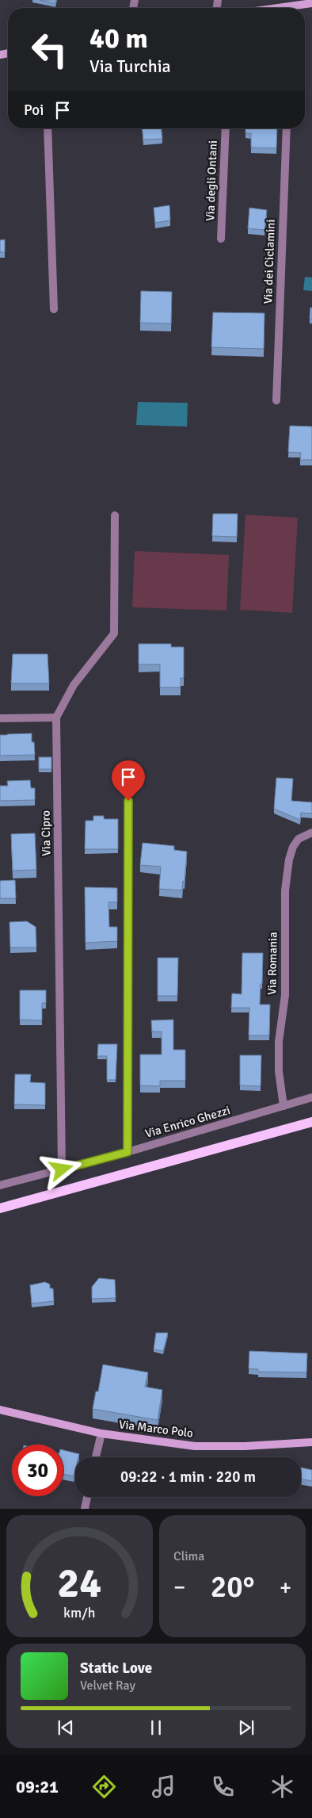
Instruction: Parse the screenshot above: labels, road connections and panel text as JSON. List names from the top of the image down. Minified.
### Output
{"streets":{"street":["Via degli Ontani","Via dei Ciclamini","Via Cipro","Via Romania","Via Enrico Ghezzi","Via Marco Polo"]},"crossings":[["Via Cipro","Via Enrico Ghezzi"],["Via Romania","Via Enrico Ghezzi"]],"page":{"turn":["40 m","Via Turchia"],"then":"Poi","limit":"30","trip":"09:22 · 1 min · 220 m","tile":"Clima","heat":["−","20°","+"],"song":["Static Love","Velvet Ray"],"tabs":"09:21","gauge":["24","km/h"]}}
